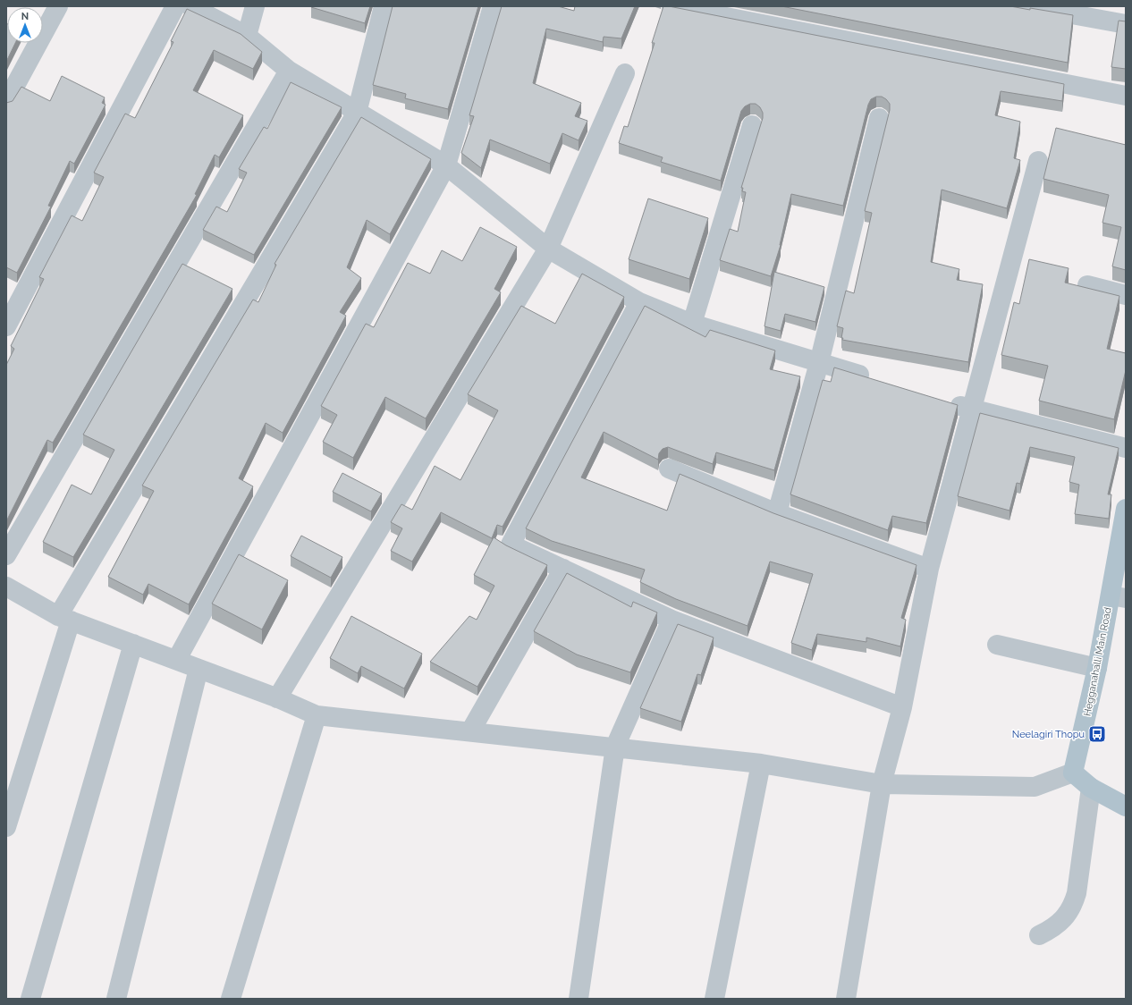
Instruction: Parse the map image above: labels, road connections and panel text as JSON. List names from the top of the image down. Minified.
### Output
{"streets":{"main road":["Hegganahalli Main Road"]},"places":{"bus stop":["Neelagiri Thopu"]},"north":"top"}
